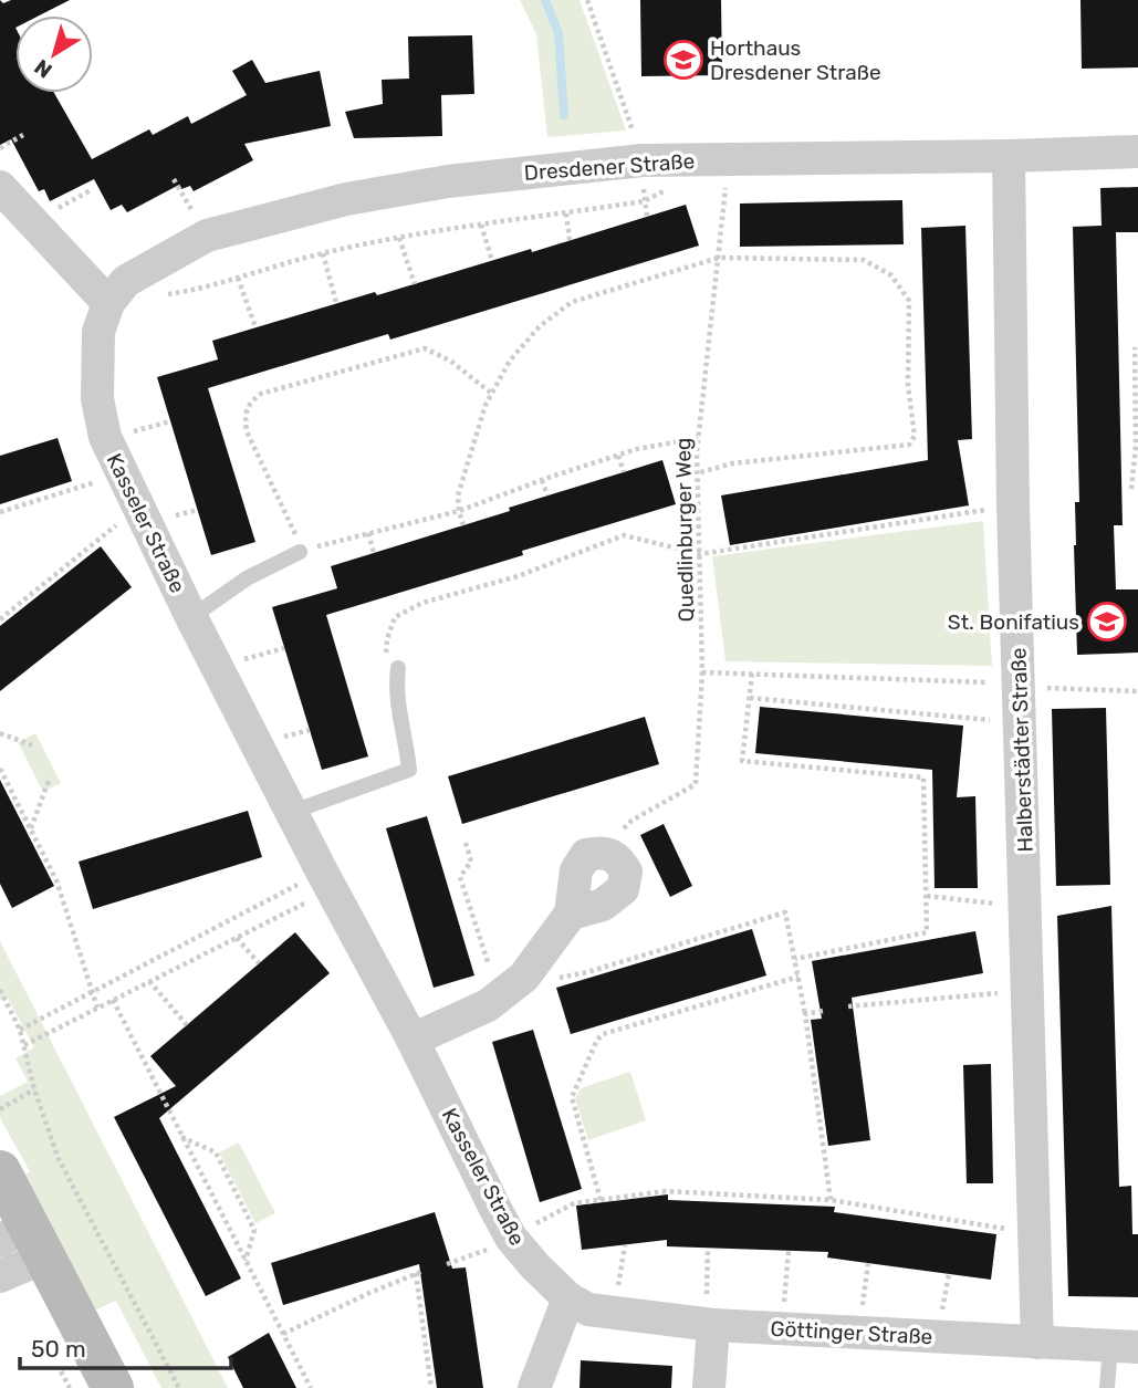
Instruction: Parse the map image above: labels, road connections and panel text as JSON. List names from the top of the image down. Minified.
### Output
{"streets":{"street":["Dresdener Straße","Kasseler Straße","Halberstädter Straße","Göttinger Straße"],"path":["Quedlinburger Weg"]},"crossings":[["Dresdener Straße","Kasseler Straße"],["Dresdener Straße","Quedlinburger Weg"],["Dresdener Straße","Halberstädter Straße"],["Kasseler Straße","Göttinger Straße"],["Halberstädter Straße","Göttinger Straße"]],"places":{"school or university":["Horthaus Dresdener Straße","St. Bonifatius"]},"scale_bar":"50 m","north":"bottom left"}
